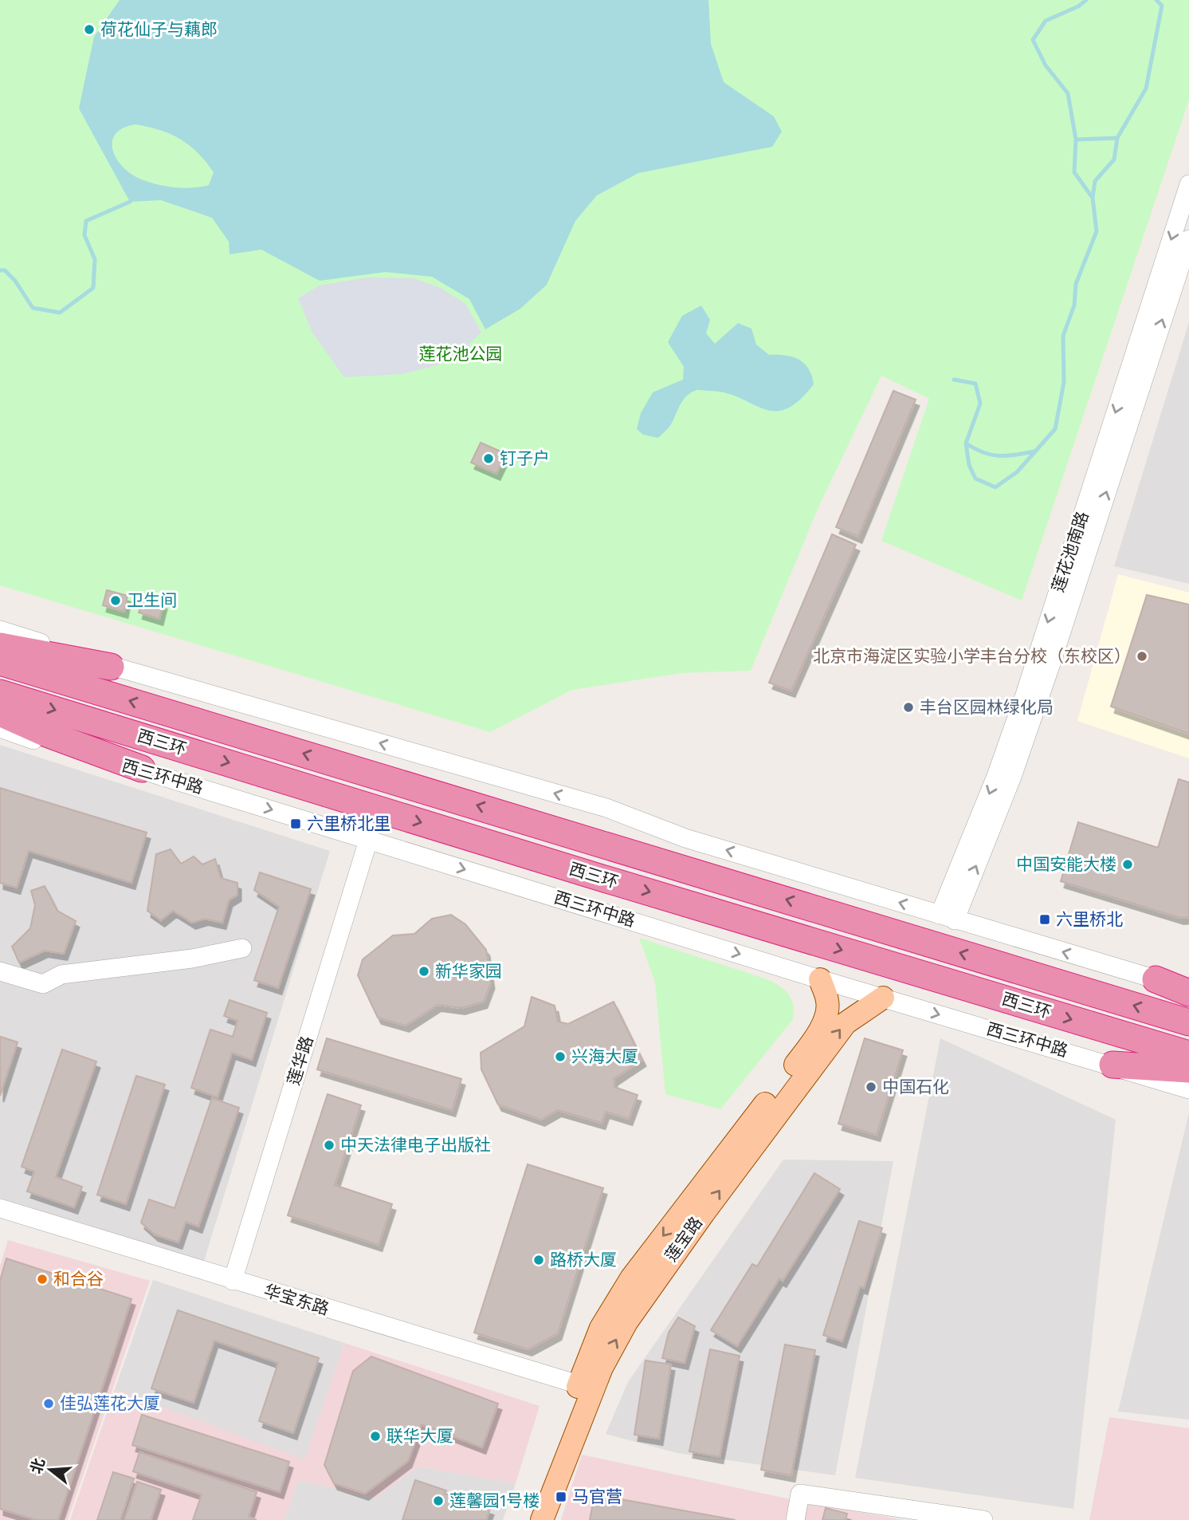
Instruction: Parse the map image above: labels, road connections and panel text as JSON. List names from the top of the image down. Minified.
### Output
{"streets":{"highway":["西三环"],"main road":["莲宝路"],"street":["莲花池南路","西三环中路","莲华路","华宝东路"]},"crossings":[["西三环中路","莲华路"],["西三环中路","莲宝路"],["莲华路","华宝东路"],["莲宝路","华宝东路"]],"parks":["莲花池公园"],"places":{"other":["荷花仙子与藕郎","钉子户","卫生间","北京市海淀区实验小学丰台分校（东校区）","丰台区园林绿化局","中国安能大楼","新华家园","兴海大厦","中国石化","中天法律电子出版社","路桥大厦","和合谷","佳弘莲花大厦","联华大厦","莲馨园1号楼"],"transit":["六里桥北里","六里桥北","马官营"]},"north":"left"}
